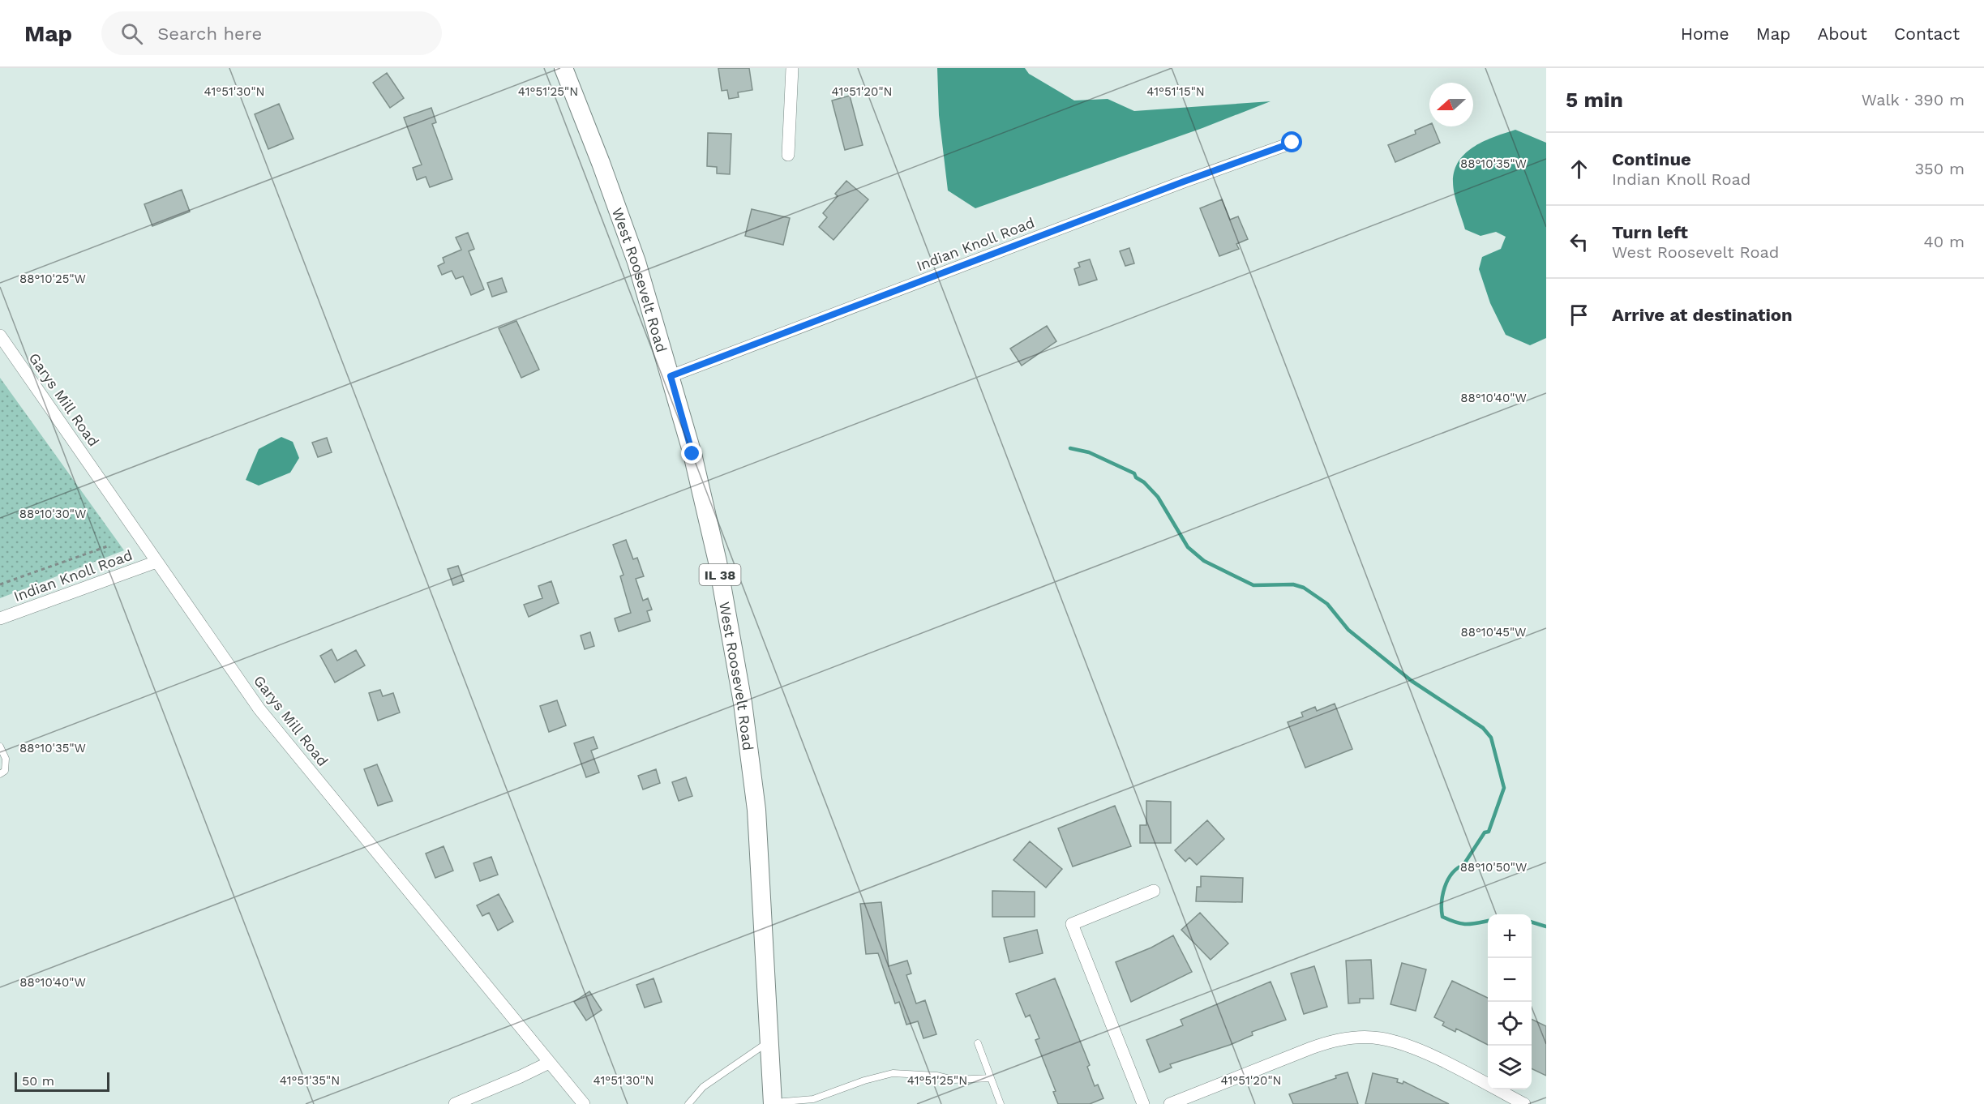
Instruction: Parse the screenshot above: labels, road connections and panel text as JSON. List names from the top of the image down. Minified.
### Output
{"streets":{"main road":["West Roosevelt Road","IL 38"],"street":["Indian Knoll Road","Garys Mill Road"]},"crossings":[["Indian Knoll Road","West Roosevelt Road"],["Indian Knoll Road","Garys Mill Road"]],"scale_bar":"50 m","north":"left","page":{"header":"Map","search":"Search here","nav":["Home","Map","About","Contact"],"heading":["5 min","Walk · 390 m"],"list":[["Continue","Indian Knoll Road","350 m"],["Turn left","West Roosevelt Road","40 m"],"Arrive at destination"],"map_buttons":["+","−"],"scale":"50 m"},"coordinates":["41°51'30\"N","41°51'25\"N","41°51'20\"N","41°51'15\"N","88°10'35\"W","88°10'25\"W","88°10'40\"W","88°10'30\"W","88°10'45\"W","88°10'50\"W","41°51'35\"N"]}
